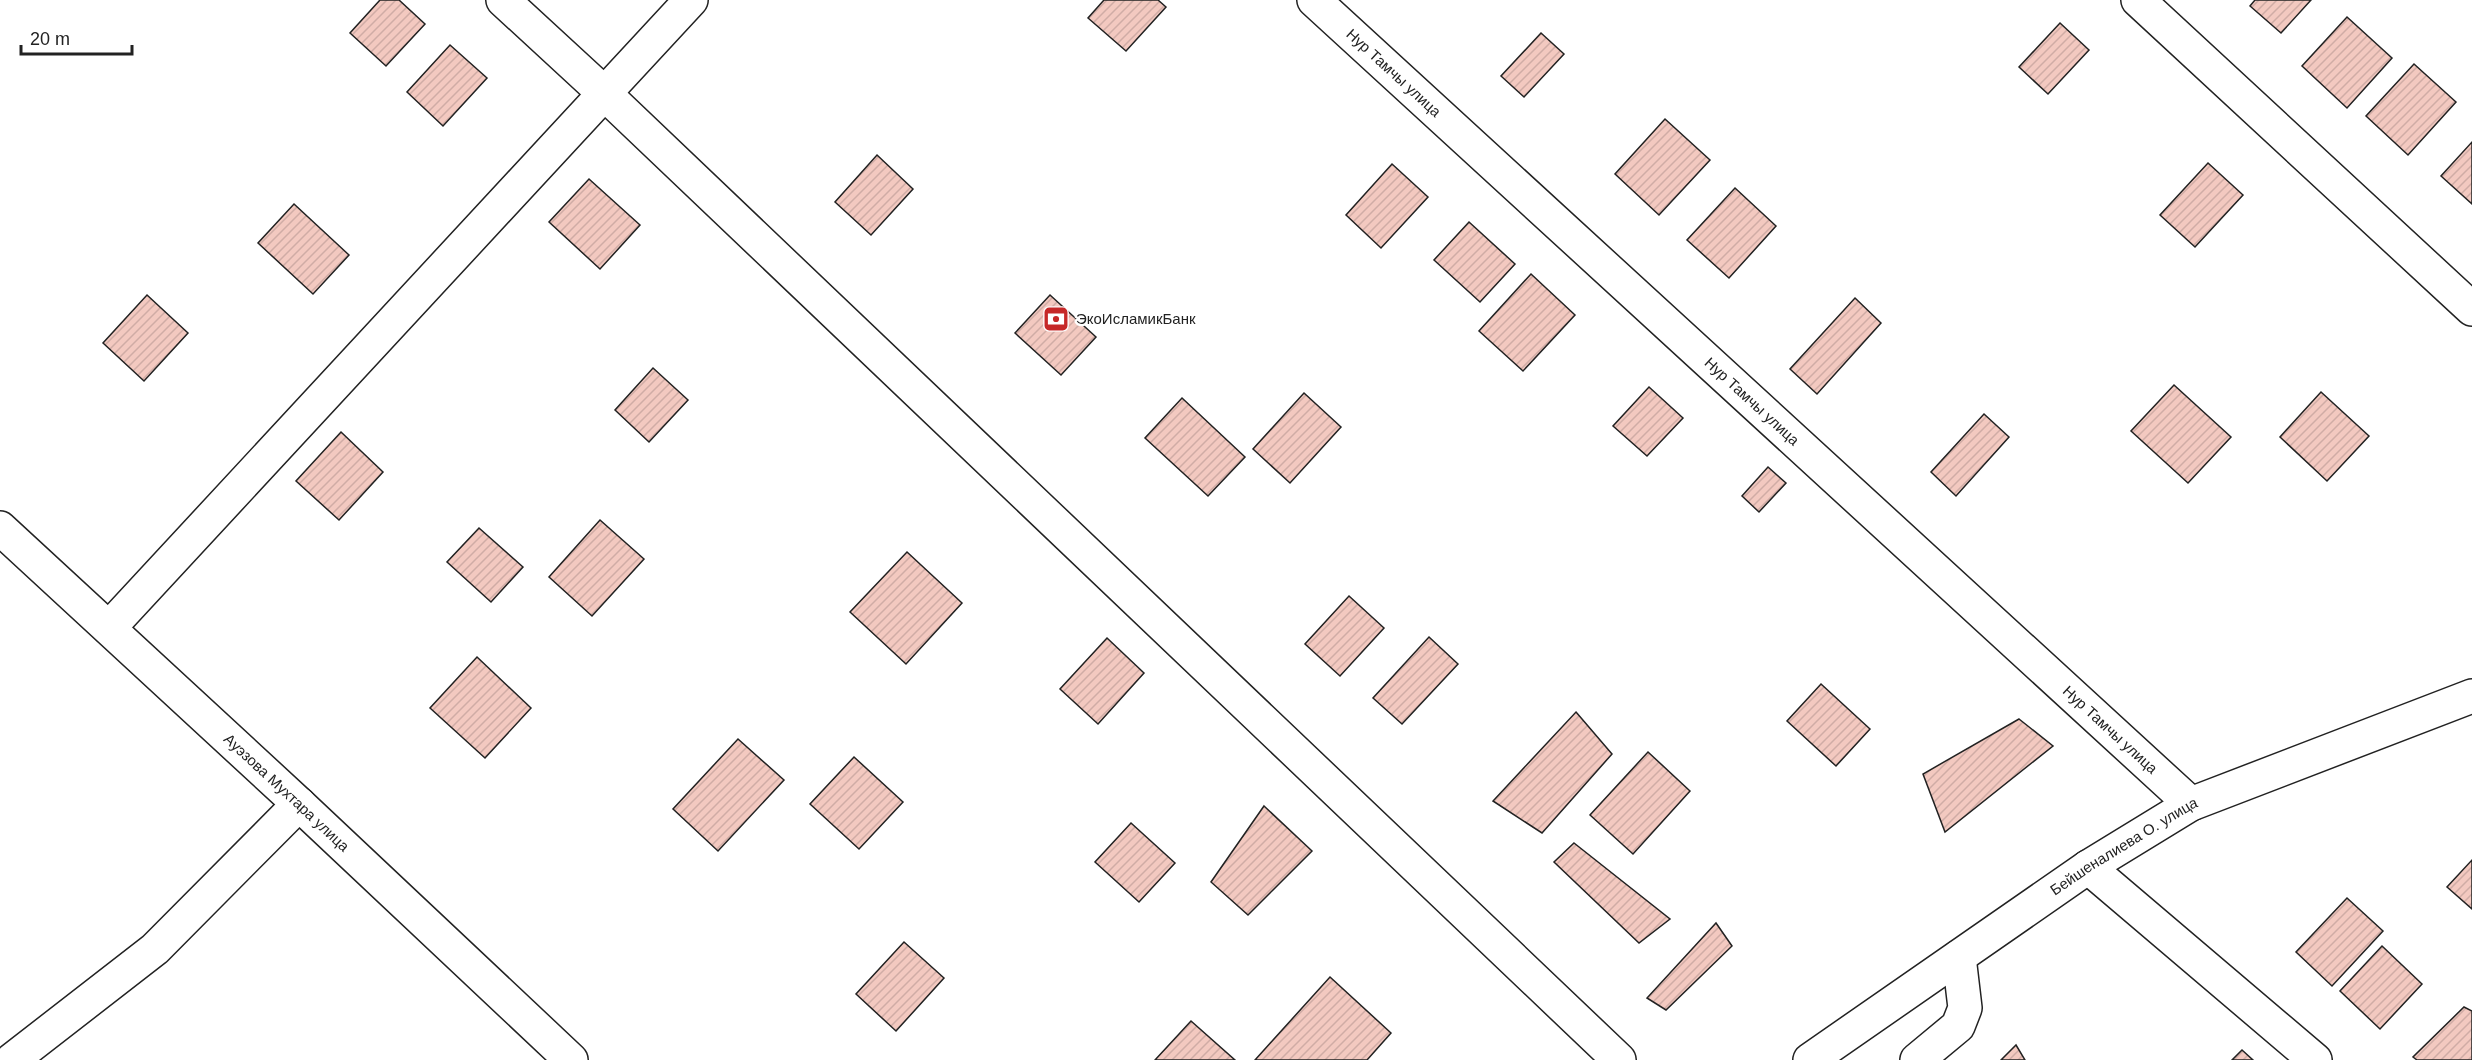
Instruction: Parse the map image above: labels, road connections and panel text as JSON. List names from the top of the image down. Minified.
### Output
{"streets":{"street":["Нур Тамчы улица","Ауэзова Мухтара улица","Бейшеналиева О. улица"]},"crossings":[["Нур Тамчы улица","Бейшеналиева О. улица"]],"places":{"bank":["ЭкоИсламикБанк"]},"scale_bar":"20 m"}
